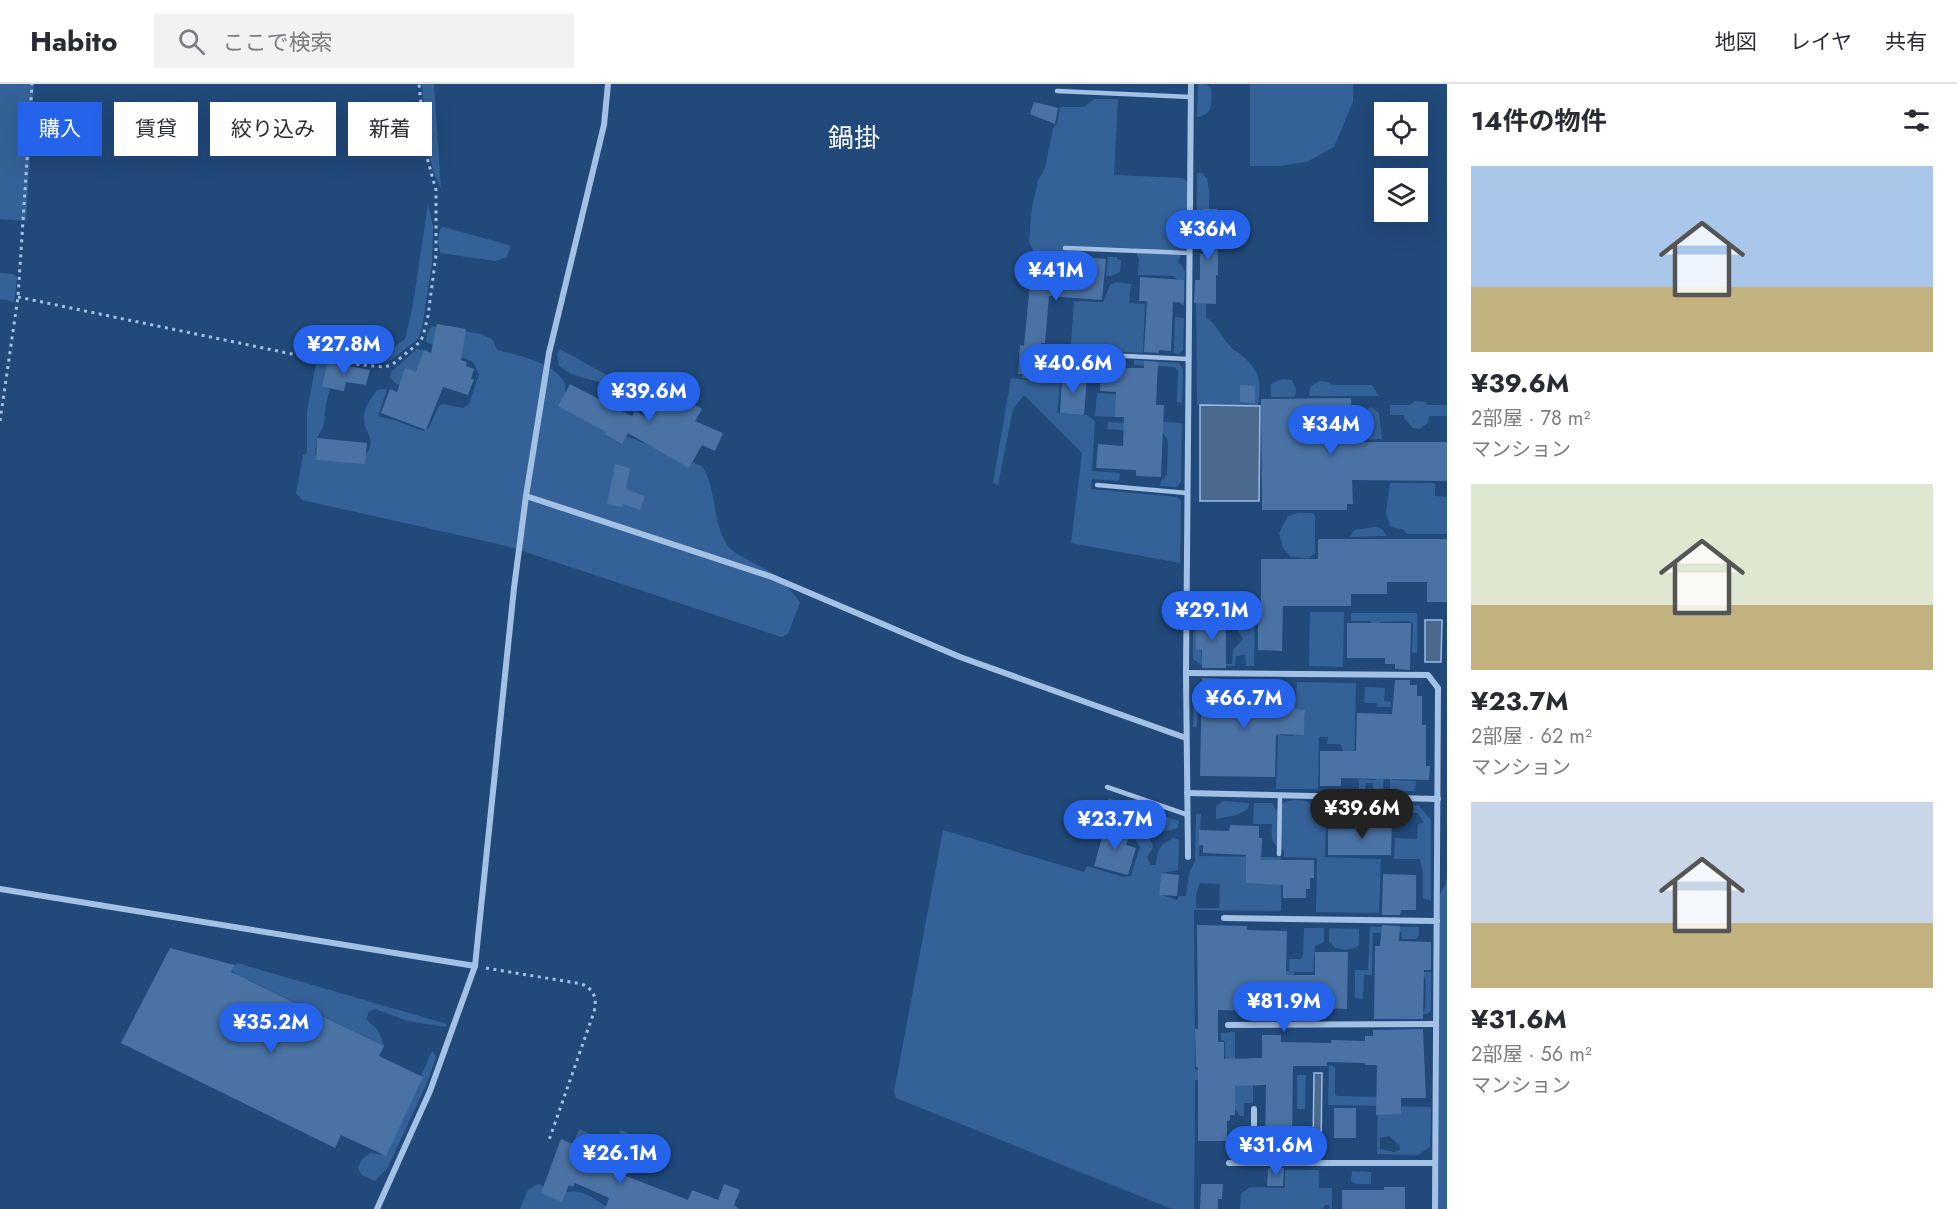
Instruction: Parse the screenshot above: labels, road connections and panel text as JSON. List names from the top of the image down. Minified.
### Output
{"districts":["鍋掛"],"page":{"header":"Habito","search":"ここで検索","nav":["地図","レイヤ","共有"],"heading":"14件の物件","chip":["購入","賃貸","絞り込み","新着"],"list":[{"name":"¥39.6M","note":"2部屋 · 78 m² · マンション"},{"name":"¥23.7M","note":"2部屋 · 62 m² · マンション"},{"name":"¥31.6M","note":"2部屋 · 56 m² · マンション"}],"price":["¥36M","¥41M","¥27.8M","¥40.6M","¥39.6M","¥34M","¥29.1M","¥66.7M","¥39.6M","¥23.7M","¥81.9M","¥35.2M","¥31.6M","¥26.1M"]}}
